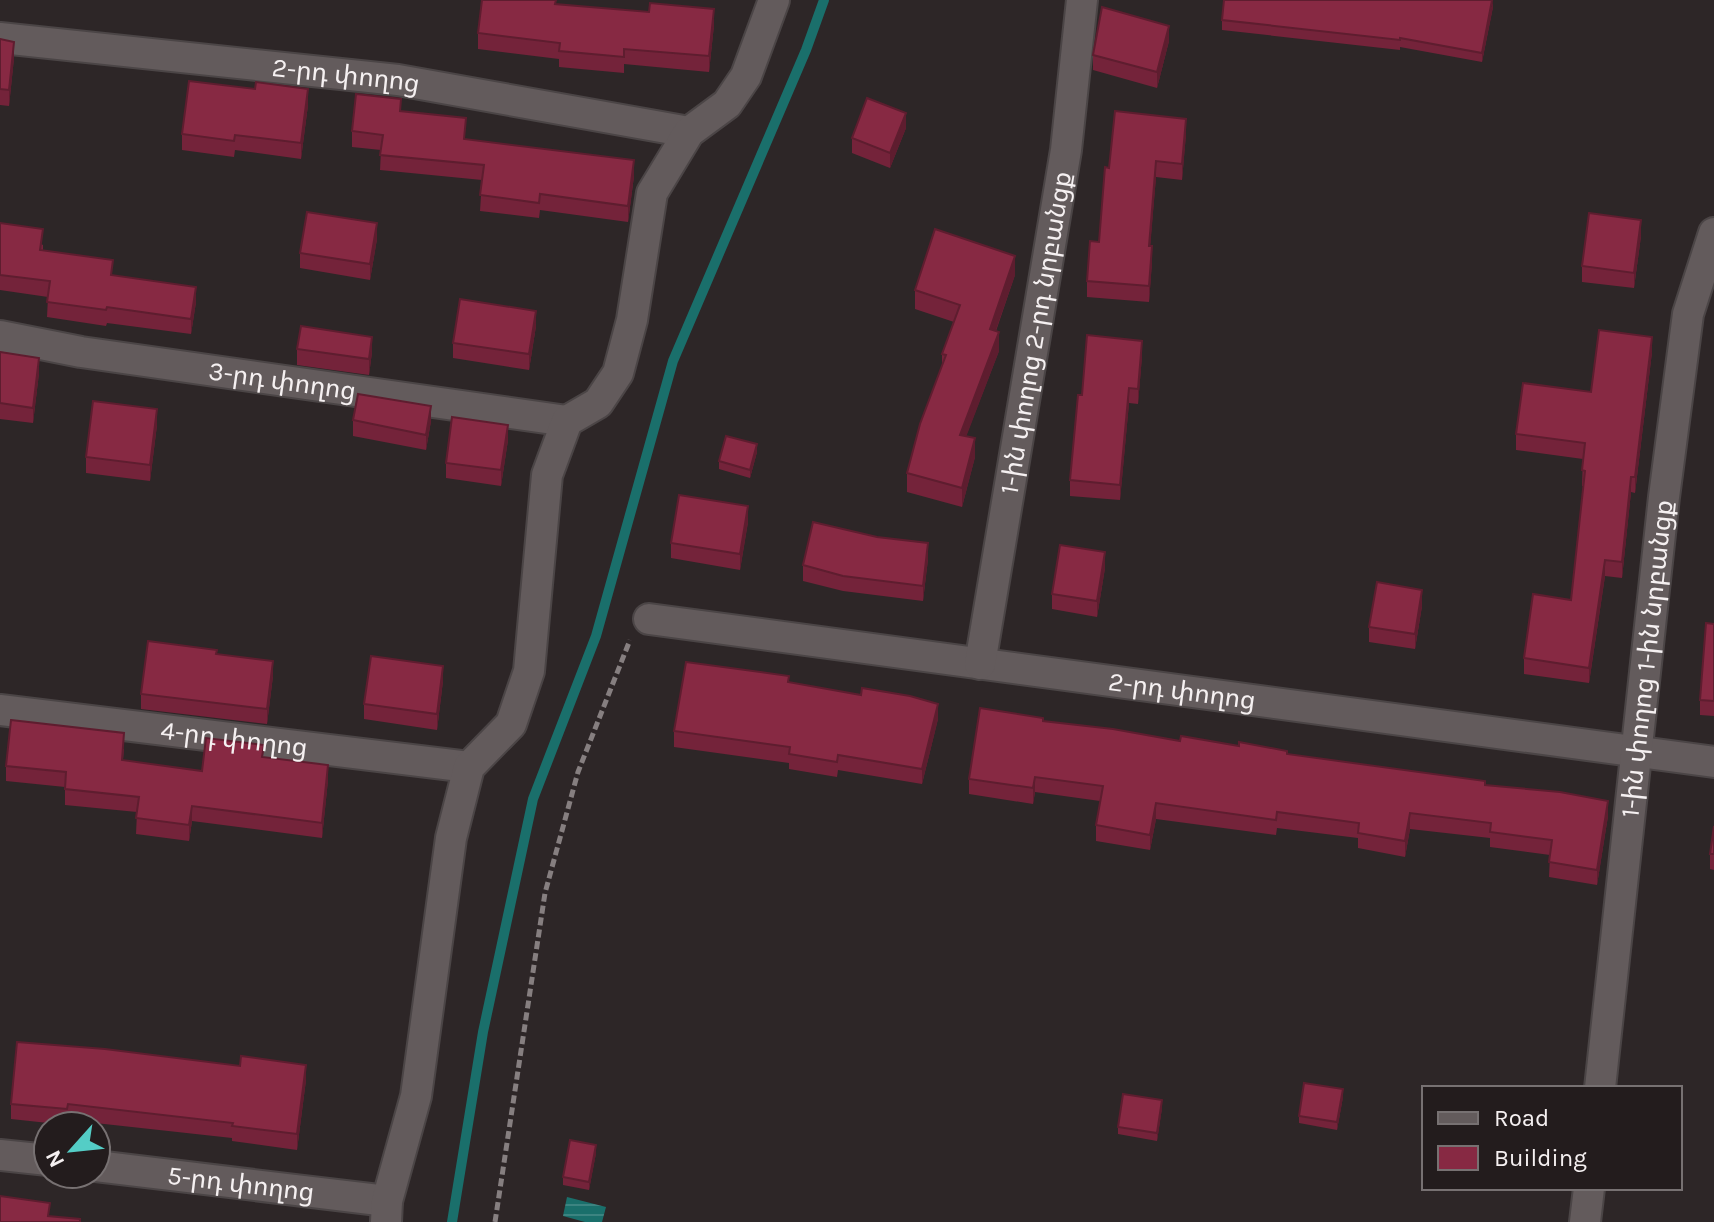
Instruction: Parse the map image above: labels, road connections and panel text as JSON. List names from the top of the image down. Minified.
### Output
{"streets":{"street":["2-րդ փողոց","1-ին փողոց 2-րդ նրբանցք","3-րդ փողոց","1-ին փողոց 1-ին նրբանցք","4-րդ փողոց","5-րդ փողոց"]},"crossings":[["2-րդ փողոց","1-ին փողոց 2-րդ նրբանցք"],["2-րդ փողոց","1-ին փողոց 1-ին նրբանցք"]],"legend":["Road","Building"],"north":"bottom left"}
